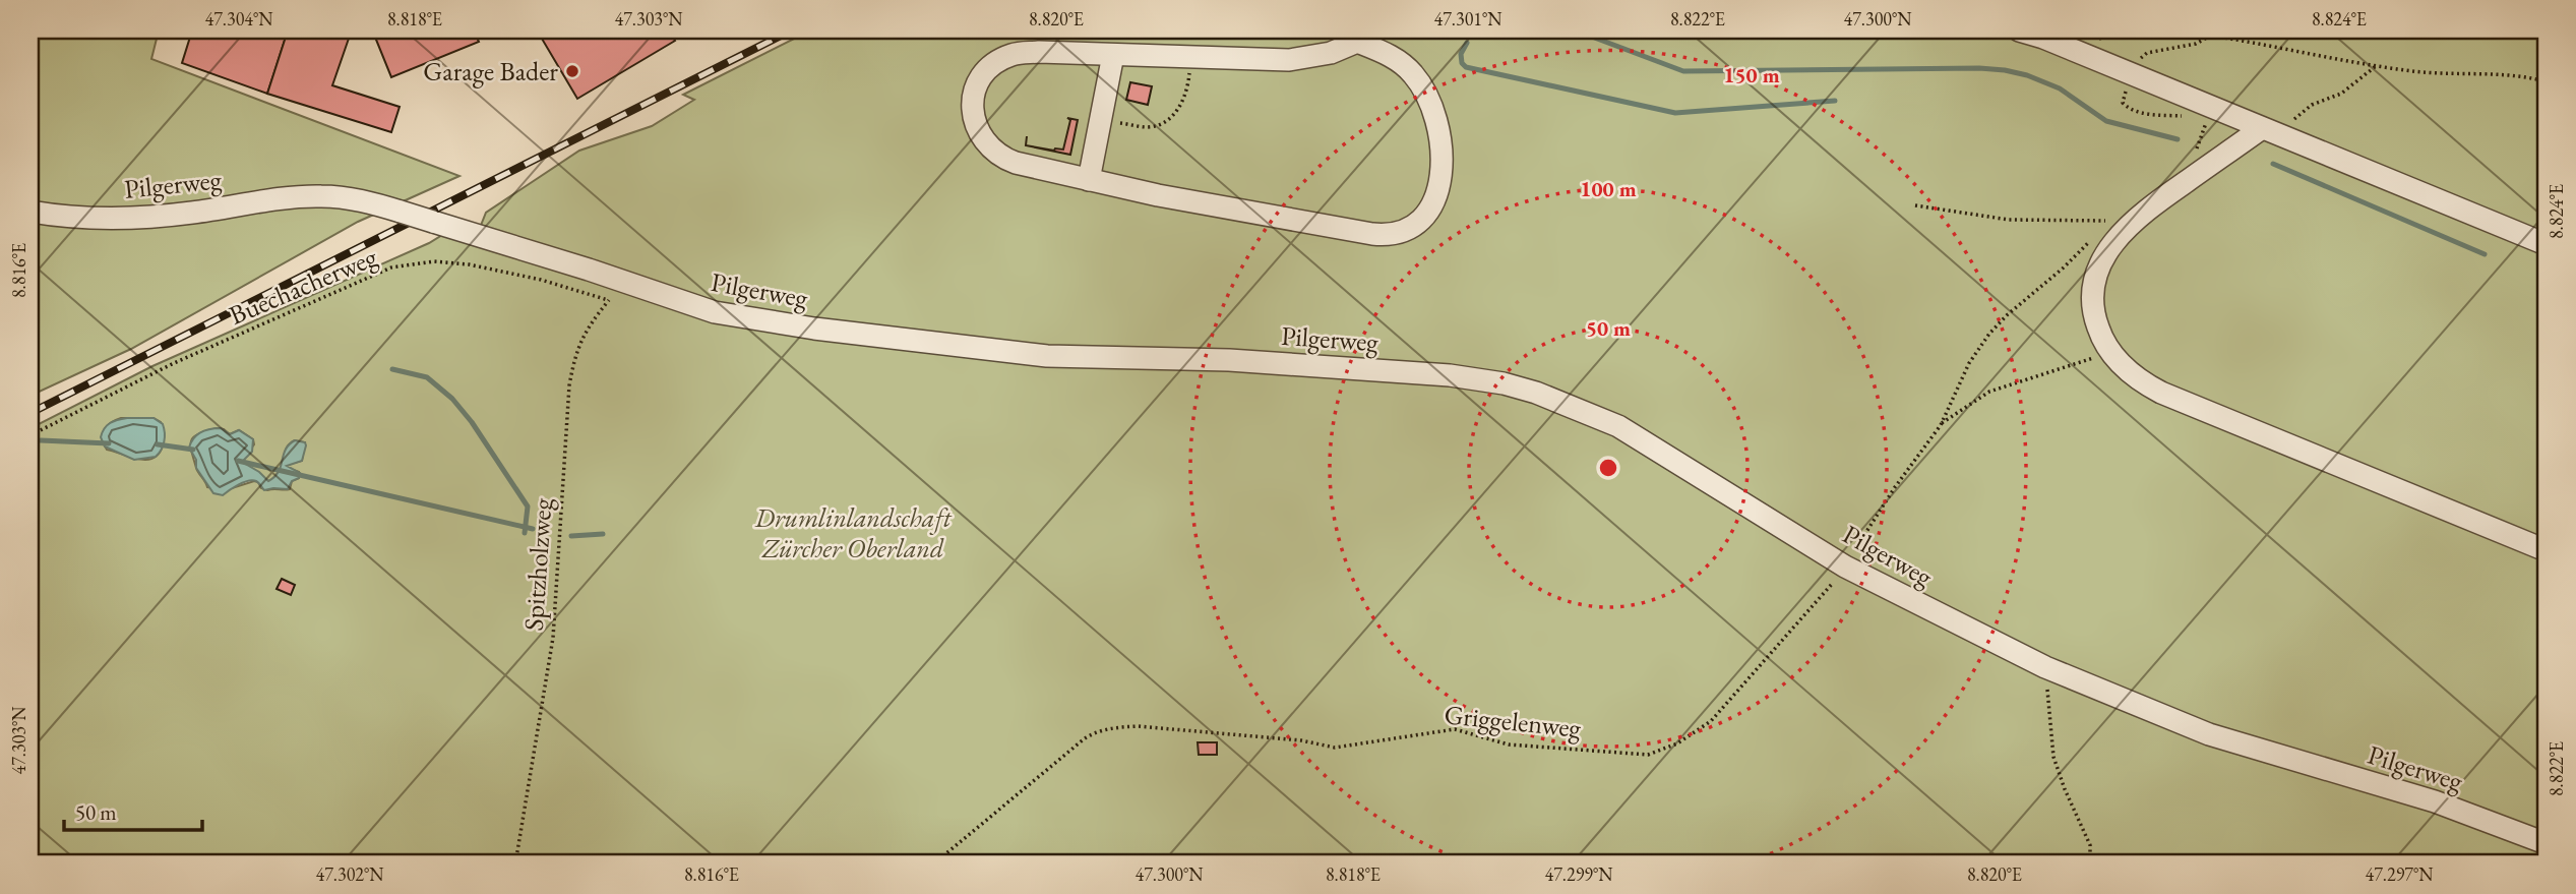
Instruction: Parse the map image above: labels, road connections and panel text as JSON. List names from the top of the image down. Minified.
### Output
{"streets":{"street":["Pilgerweg"],"path":["Buechacherweg","Spitzholzweg","Griggelenweg"]},"crossings":[["Pilgerweg","Spitzholzweg"],["Pilgerweg","Griggelenweg"],["Buechacherweg","Spitzholzweg"]],"parks":["Drumlinlandschaft Zürcher Oberland"],"places":["Garage Bader"],"scale_bar":"50 m","coordinates":["47.304°N","8.818°E","47.303°N","8.820°E","47.301°N","8.822°E","47.300°N","8.824°E","8.816°E","47.302°N","47.299°N","47.297°N"],"rings":["150 m","100 m","50 m"]}
